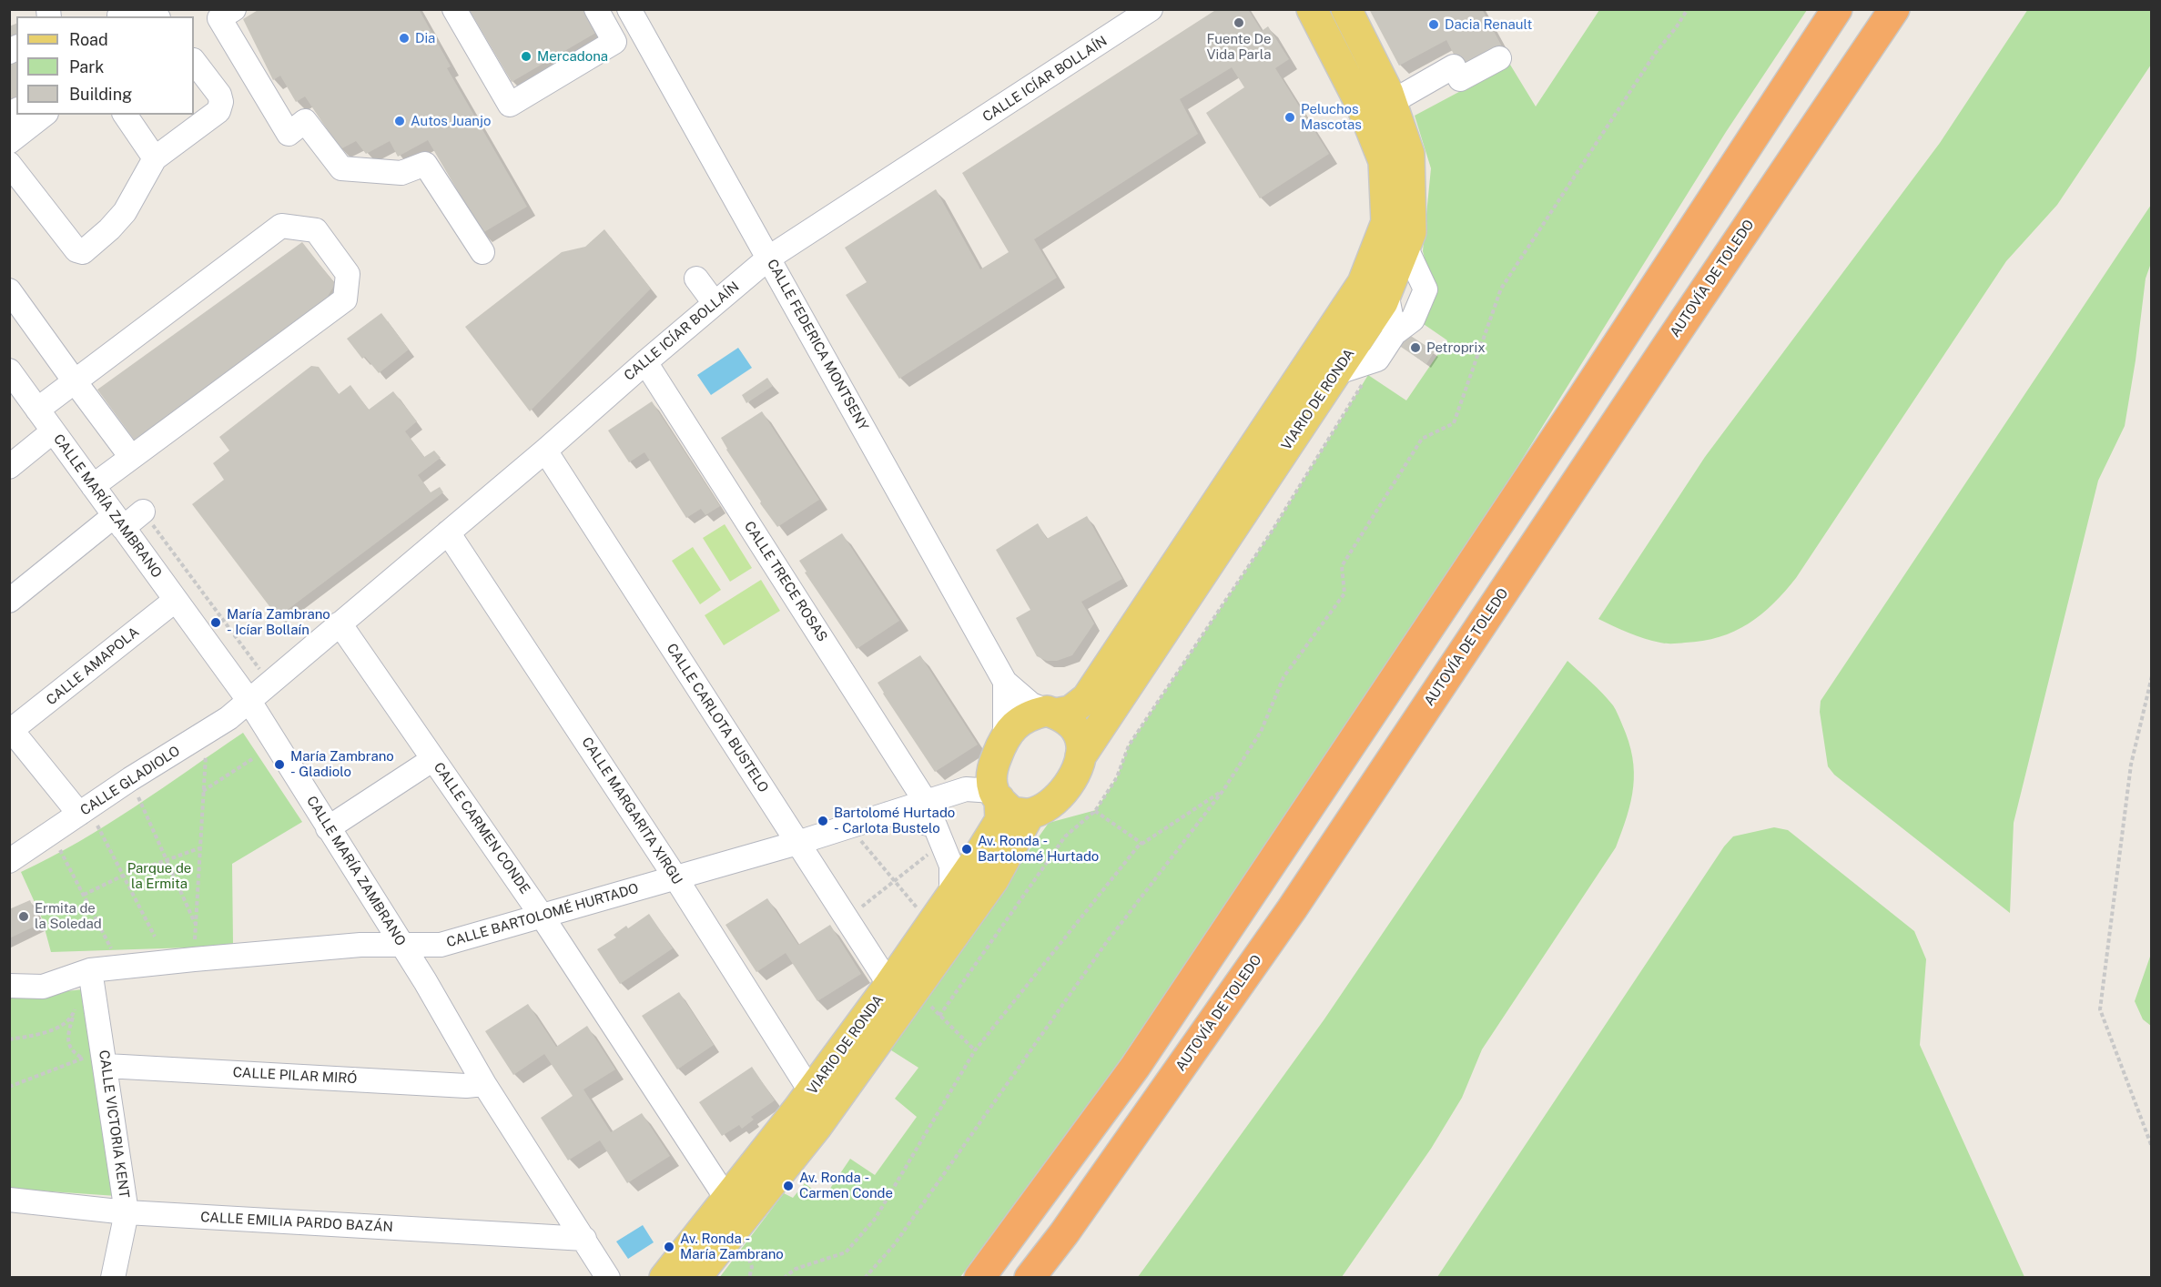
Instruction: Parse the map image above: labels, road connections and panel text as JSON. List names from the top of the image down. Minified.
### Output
{"streets":{"highway":["AUTOVÍA DE TOLEDO"],"main road":["VIARIO DE RONDA"],"street":["CALLE ICÍAR BOLLAÍN","CALLE FEDERICA MONTSENY","CALLE MARÍA ZAMBRANO","CALLE TRECE ROSAS","CALLE AMAPOLA","CALLE CARLOTA BUSTELO","CALLE GLADIOLO","CALLE MARGARITA XIRGU","CALLE CARMEN CONDE","CALLE BARTOLOMÉ HURTADO","CALLE PILAR MIRÓ","CALLE VICTORIA KENT","CALLE EMILIA PARDO BAZÁN"]},"crossings":[["CALLE ICÍAR BOLLAÍN","CALLE FEDERICA MONTSENY"],["CALLE ICÍAR BOLLAÍN","CALLE MARÍA ZAMBRANO"],["CALLE ICÍAR BOLLAÍN","CALLE TRECE ROSAS"],["CALLE ICÍAR BOLLAÍN","CALLE CARLOTA BUSTELO"],["CALLE ICÍAR BOLLAÍN","CALLE GLADIOLO"],["CALLE ICÍAR BOLLAÍN","CALLE MARGARITA XIRGU"],["CALLE ICÍAR BOLLAÍN","CALLE CARMEN CONDE"],["CALLE FEDERICA MONTSENY","VIARIO DE RONDA"],["CALLE FEDERICA MONTSENY","CALLE BARTOLOMÉ HURTADO"],["VIARIO DE RONDA","CALLE CARLOTA BUSTELO"],["VIARIO DE RONDA","CALLE MARGARITA XIRGU"],["VIARIO DE RONDA","CALLE CARMEN CONDE"],["VIARIO DE RONDA","CALLE BARTOLOMÉ HURTADO"],["CALLE MARÍA ZAMBRANO","CALLE AMAPOLA"],["CALLE MARÍA ZAMBRANO","CALLE GLADIOLO"],["CALLE MARÍA ZAMBRANO","CALLE BARTOLOMÉ HURTADO"],["CALLE MARÍA ZAMBRANO","CALLE PILAR MIRÓ"],["CALLE MARÍA ZAMBRANO","CALLE EMILIA PARDO BAZÁN"],["CALLE TRECE ROSAS","CALLE BARTOLOMÉ HURTADO"],["CALLE CARLOTA BUSTELO","CALLE BARTOLOMÉ HURTADO"],["CALLE MARGARITA XIRGU","CALLE BARTOLOMÉ HURTADO"],["CALLE CARMEN CONDE","CALLE BARTOLOMÉ HURTADO"],["CALLE BARTOLOMÉ HURTADO","CALLE VICTORIA KENT"],["CALLE PILAR MIRÓ","CALLE VICTORIA KENT"],["CALLE VICTORIA KENT","CALLE EMILIA PARDO BAZÁN"]],"parks":["Parque de la Ermita"],"places":["Fuente De Vida Parla","Dacia Renault","Dia","Mercadona","Peluchos Mascotas","Autos Juanjo","Petroprix","María Zambrano - Icíar Bollaín","María Zambrano - Gladiolo","Bartolomé Hurtado - Carlota Bustelo","Av. Ronda - Bartolomé Hurtado","Ermita de la Soledad","Av. Ronda - Carmen Conde","Av. Ronda - María Zambrano"],"legend":["Road","Park","Building"]}
